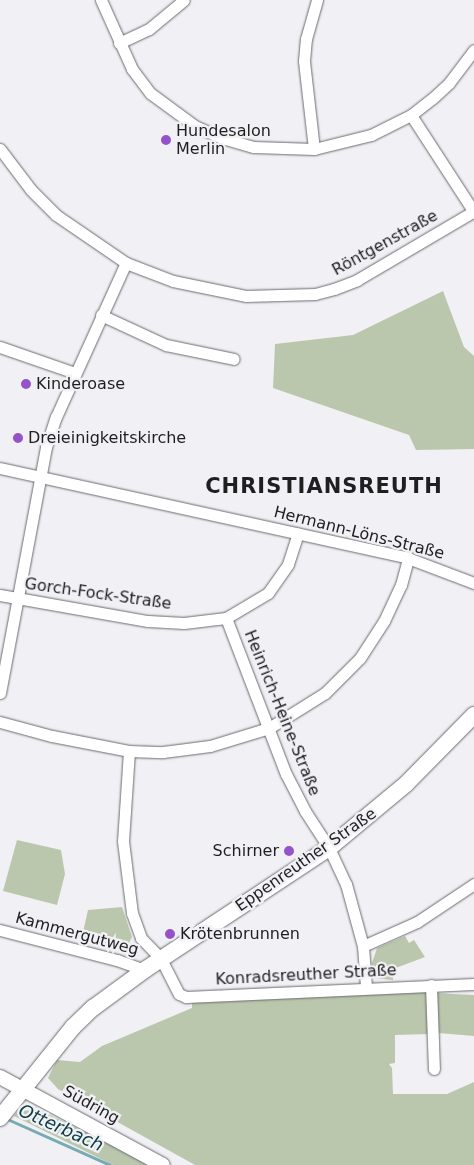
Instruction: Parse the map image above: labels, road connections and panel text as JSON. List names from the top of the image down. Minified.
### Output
{"streets":{"main road":["Eppenreuther Straße"],"street":["Röntgenstraße","Hermann-Löns-Straße","Gorch-Fock-Straße","Heinrich-Heine-Straße","Kammergutweg","Konradsreuther Straße","Südring"]},"crossings":[["Hermann-Löns-Straße","Gorch-Fock-Straße"],["Gorch-Fock-Straße","Heinrich-Heine-Straße"],["Heinrich-Heine-Straße","Eppenreuther Straße"],["Heinrich-Heine-Straße","Konradsreuther Straße"],["Eppenreuther Straße","Kammergutweg"],["Eppenreuther Straße","Konradsreuther Straße"],["Eppenreuther Straße","Südring"]],"districts":["CHRISTIANSREUTH"],"water":["Otterbach"],"places":["Hundesalon Merlin","Kinderoase","Dreieinigkeitskirche","Schirner","Krötenbrunnen"]}
